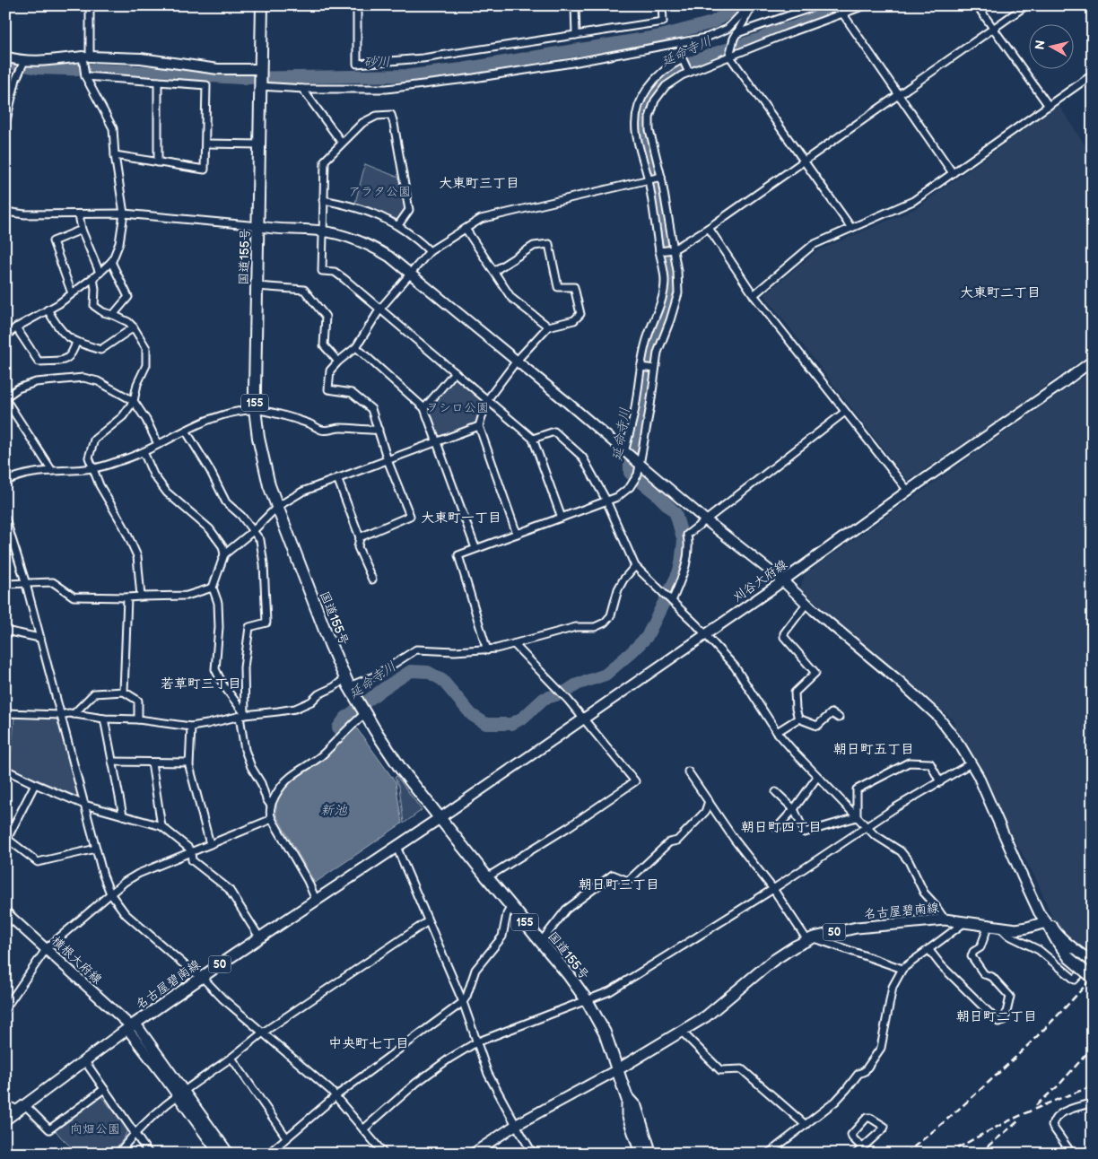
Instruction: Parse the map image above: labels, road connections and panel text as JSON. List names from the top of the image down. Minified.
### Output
{"streets":{"highway":["国道155号","155"],"main road":["名古屋碧南線","50"],"street":["刈谷大府線","横根大府線"]},"crossings":[["国道155号","刈谷大府線"],["国道155号","名古屋碧南線"],["刈谷大府線","名古屋碧南線"],["名古屋碧南線","横根大府線"]],"districts":["大東町三丁目","大東町二丁目","大東町一丁目","若草町三丁目","朝日町五丁目","朝日町四丁目","朝日町三丁目","朝日町二丁目","中央町七丁目"],"water":["延命寺川","砂川","新池"],"parks":["アラタ公園","ヲシロ公園","向畑公園"],"north":"left"}
